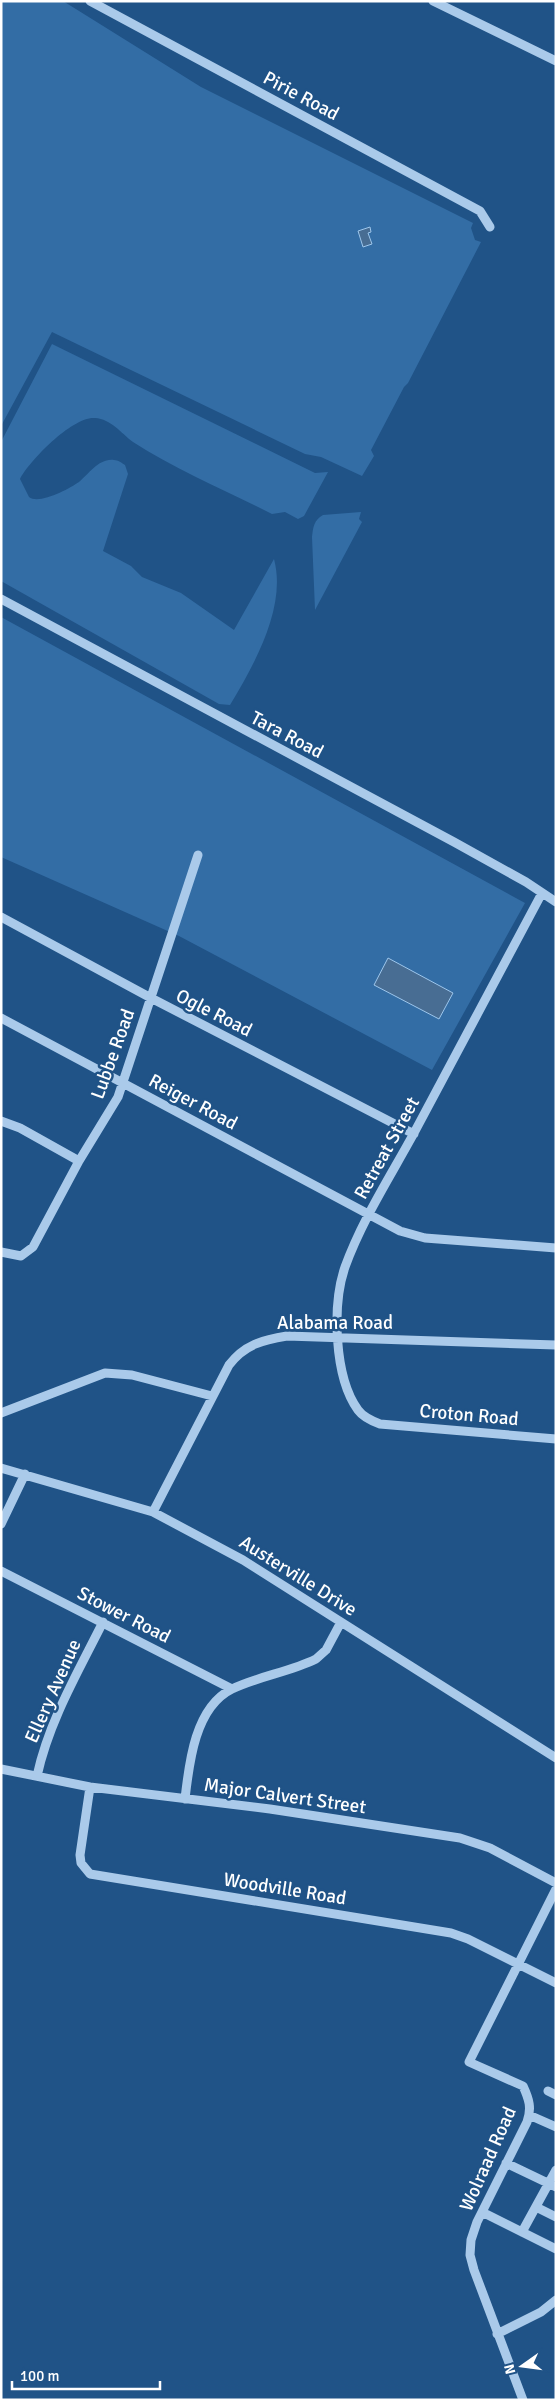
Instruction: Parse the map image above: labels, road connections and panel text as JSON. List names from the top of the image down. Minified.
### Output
{"streets":{"street":["Pirie Road","Tara Road","Ogle Road","Lubbe Road","Reiger Road","Retreat Street","Alabama Road","Croton Road","Austerville Drive","Stower Road","Ellery Avenue","Major Calvert Street","Woodville Road","Wolraad Road"]},"crossings":[["Tara Road","Retreat Street"],["Ogle Road","Lubbe Road"],["Ogle Road","Retreat Street"],["Lubbe Road","Reiger Road"],["Reiger Road","Retreat Street"],["Retreat Street","Alabama Road"],["Retreat Street","Croton Road"],["Alabama Road","Austerville Drive"],["Stower Road","Ellery Avenue"],["Ellery Avenue","Major Calvert Street"],["Major Calvert Street","Woodville Road"],["Woodville Road","Wolraad Road"]],"scale_bar":"100 m","north":"left"}
